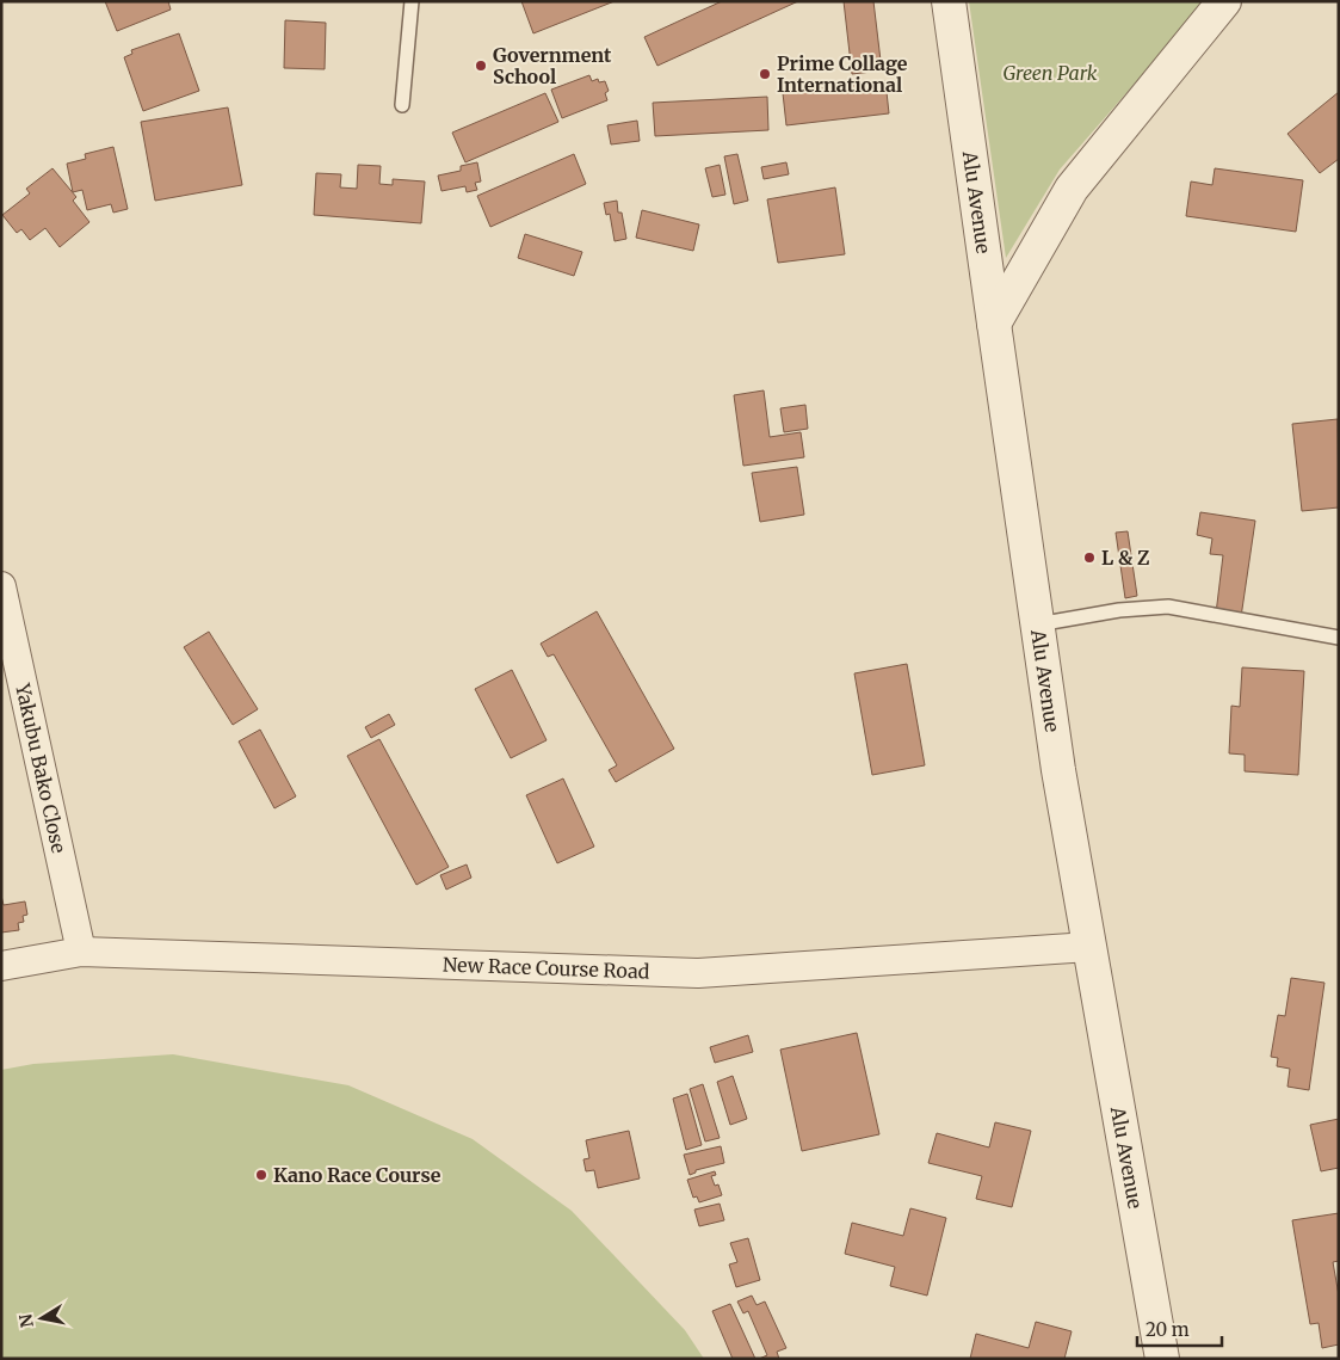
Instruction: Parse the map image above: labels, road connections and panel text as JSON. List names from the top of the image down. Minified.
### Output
{"streets":{"street":["Alu Avenue","Yakubu Bako Close","New Race Course Road"]},"crossings":[["Alu Avenue","New Race Course Road"],["Yakubu Bako Close","New Race Course Road"]],"parks":["Green Park"],"places":["Government School","Prime Collage International","L & Z","Kano Race Course"],"scale_bar":"20 m","north":"left"}
